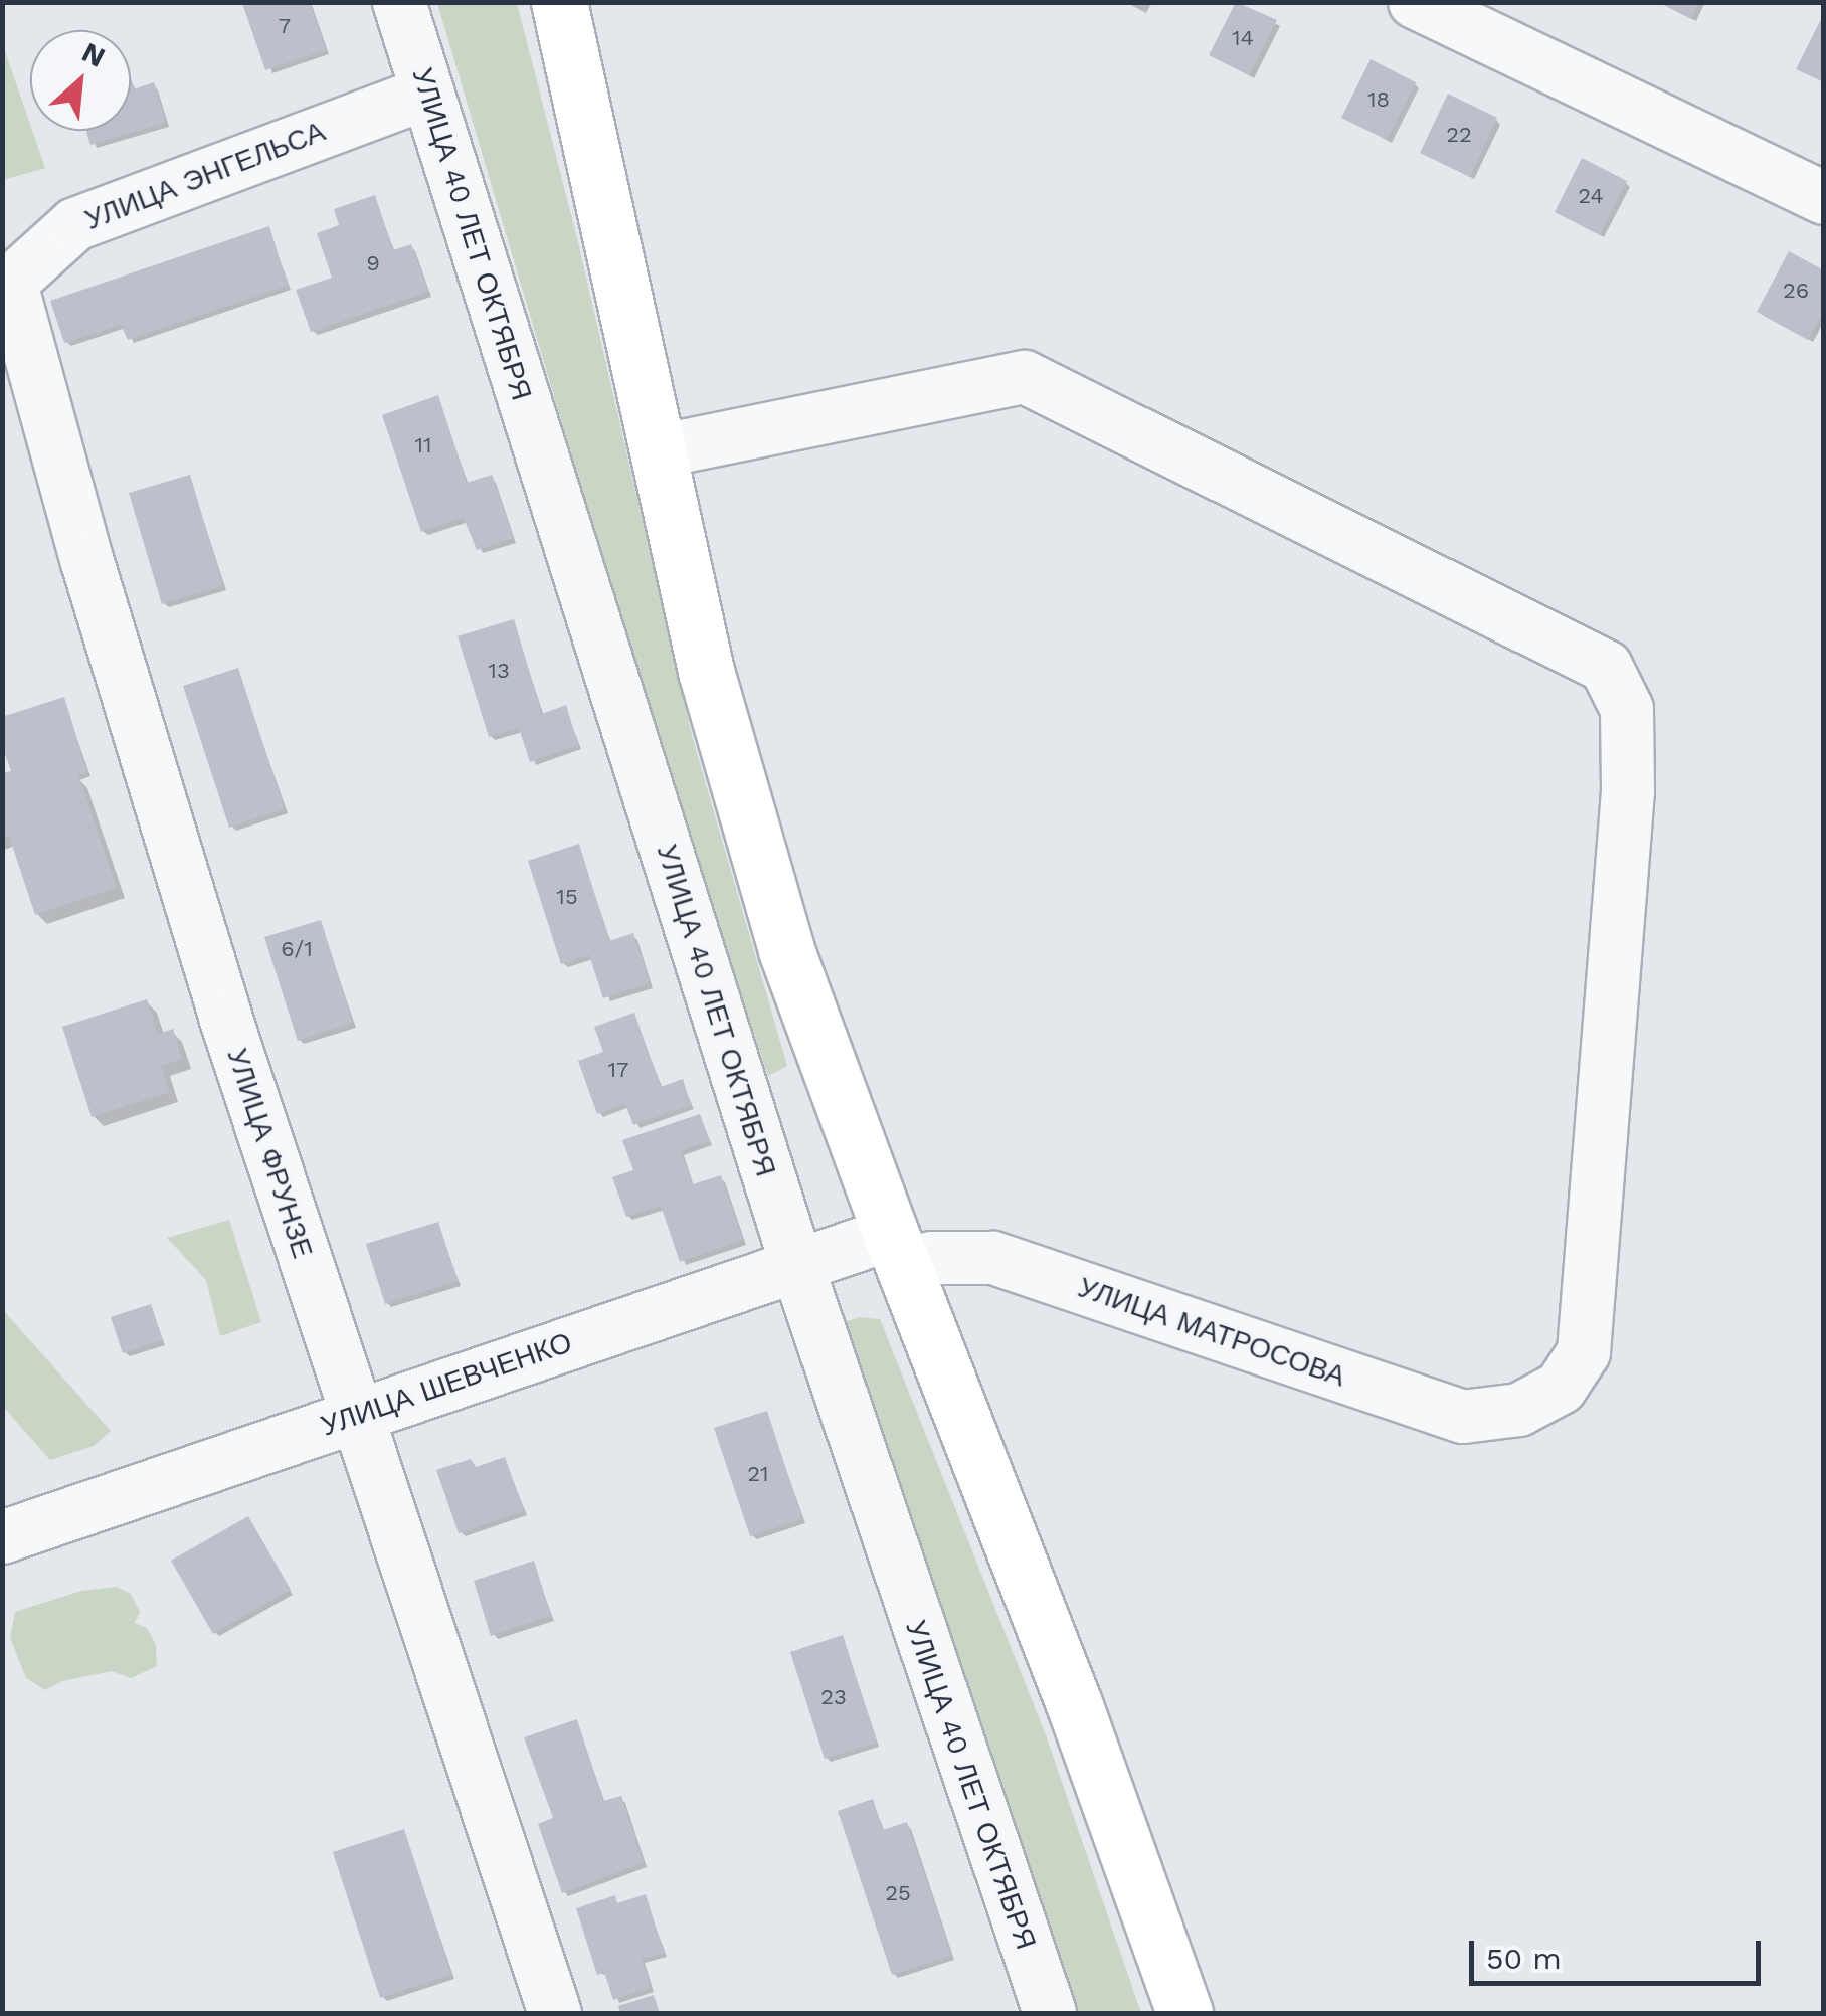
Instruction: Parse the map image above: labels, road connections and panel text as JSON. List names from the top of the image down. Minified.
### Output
{"streets":{"street":["УЛИЦА ЭНГЕЛЬСА","УЛИЦА 40 ЛЕТ ОКТЯБРЯ","УЛИЦА ФРУНЗЕ","УЛИЦА МАТРОСОВА","УЛИЦА ШЕВЧЕНКО"]},"crossings":[["УЛИЦА ЭНГЕЛЬСА","УЛИЦА 40 ЛЕТ ОКТЯБРЯ"],["УЛИЦА ЭНГЕЛЬСА","УЛИЦА ФРУНЗЕ"],["УЛИЦА 40 ЛЕТ ОКТЯБРЯ","УЛИЦА ШЕВЧЕНКО"],["УЛИЦА ФРУНЗЕ","УЛИЦА ШЕВЧЕНКО"],["УЛИЦА МАТРОСОВА","УЛИЦА ШЕВЧЕНКО"]],"house_numbers":["7","14","18","22","24","9","26","11","13","15","6/1","17","21","23","25"],"scale_bar":"50 m","north":"top right"}
